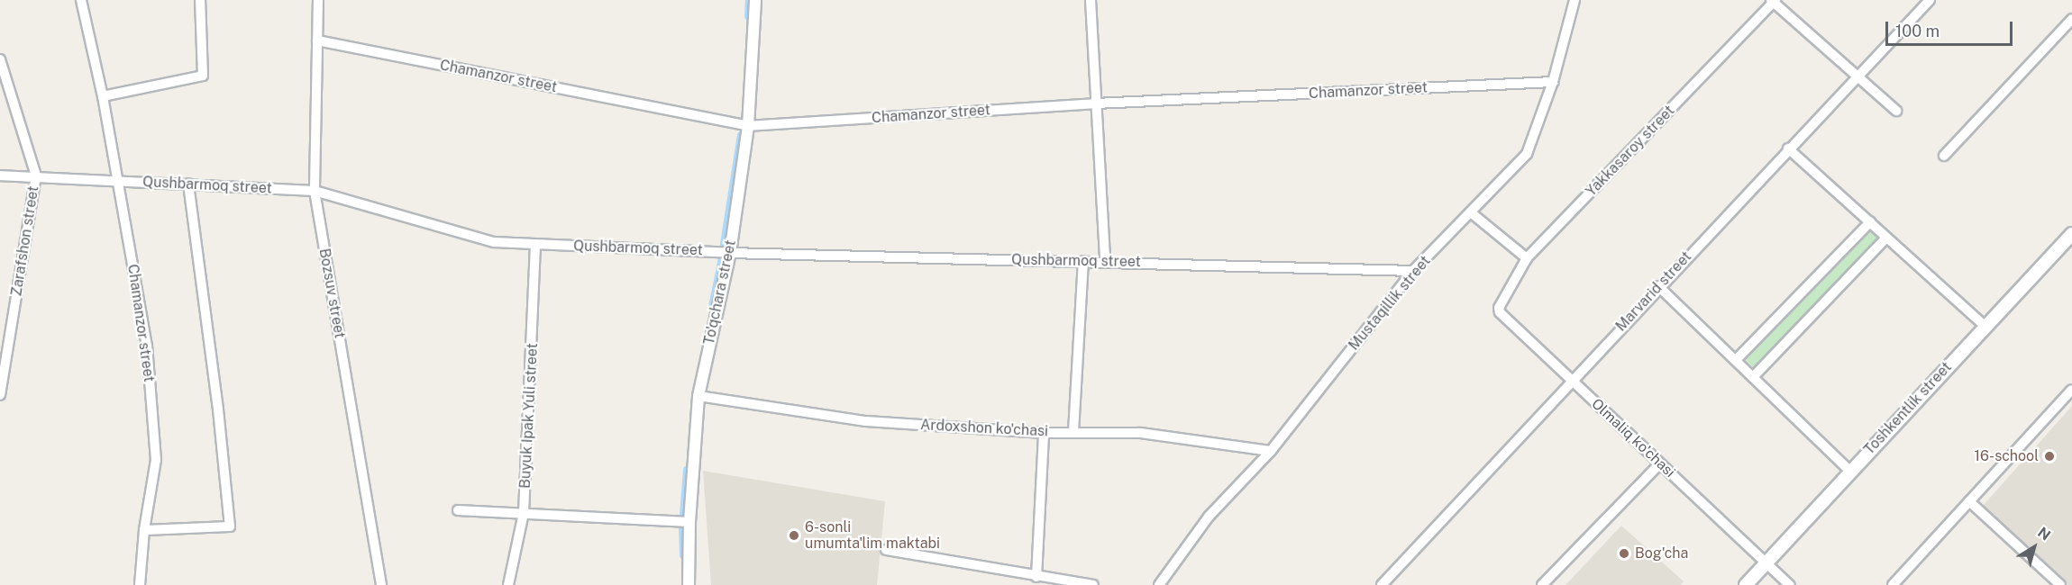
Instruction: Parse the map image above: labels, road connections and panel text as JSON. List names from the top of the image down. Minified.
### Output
{"streets":{"main road":["Toshkentlik street"],"street":["Chamanzor street","Yakkasaroy street","Qushbarmoq street","Zarafshon street","Marvarid street","To'qchara street","Bozsuv street","Mustaqillik street","Buyuk Ipak Yuli street","Ardoxshon ko'chasi","Olmaliq ko'chasi"]},"crossings":[["Chamanzor street","Qushbarmoq street"],["Chamanzor street","To'qchara street"],["Chamanzor street","Bozsuv street"],["Chamanzor street","Mustaqillik street"],["Yakkasaroy street","Olmaliq ko'chasi"],["Qushbarmoq street","Zarafshon street"],["Qushbarmoq street","To'qchara street"],["Qushbarmoq street","Bozsuv street"],["Qushbarmoq street","Mustaqillik street"],["Qushbarmoq street","Buyuk Ipak Yuli street"],["Marvarid street","Olmaliq ko'chasi"],["To'qchara street","Ardoxshon ko'chasi"],["Mustaqillik street","Ardoxshon ko'chasi"],["Toshkentlik street","Olmaliq ko'chasi"]],"places":["16-school","6-sonli umumta'lim maktabi","Bog'cha"],"scale_bar":"100 m","north":"top right"}
